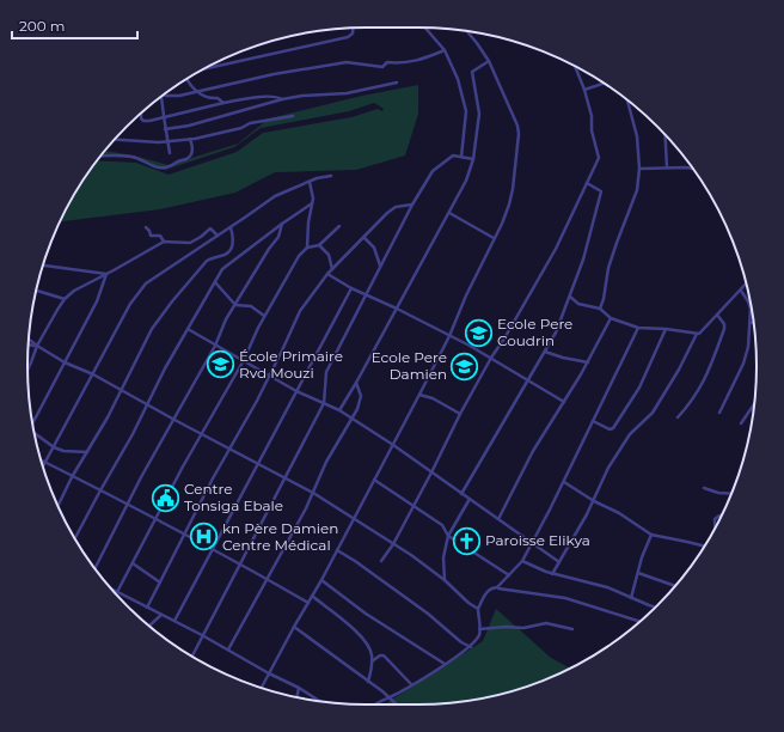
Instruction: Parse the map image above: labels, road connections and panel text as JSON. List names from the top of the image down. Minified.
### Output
{"places":{"school or university":["Ecole Pere Coudrin","École Primaire Rvd Mouzi","Ecole Pere Damien"],"public building":["Centre Tonsiga Ebale"],"hospital":["kn Père Damien Centre Médical"],"church":["Paroisse Elikya"]},"scale_bar":"200 m"}
